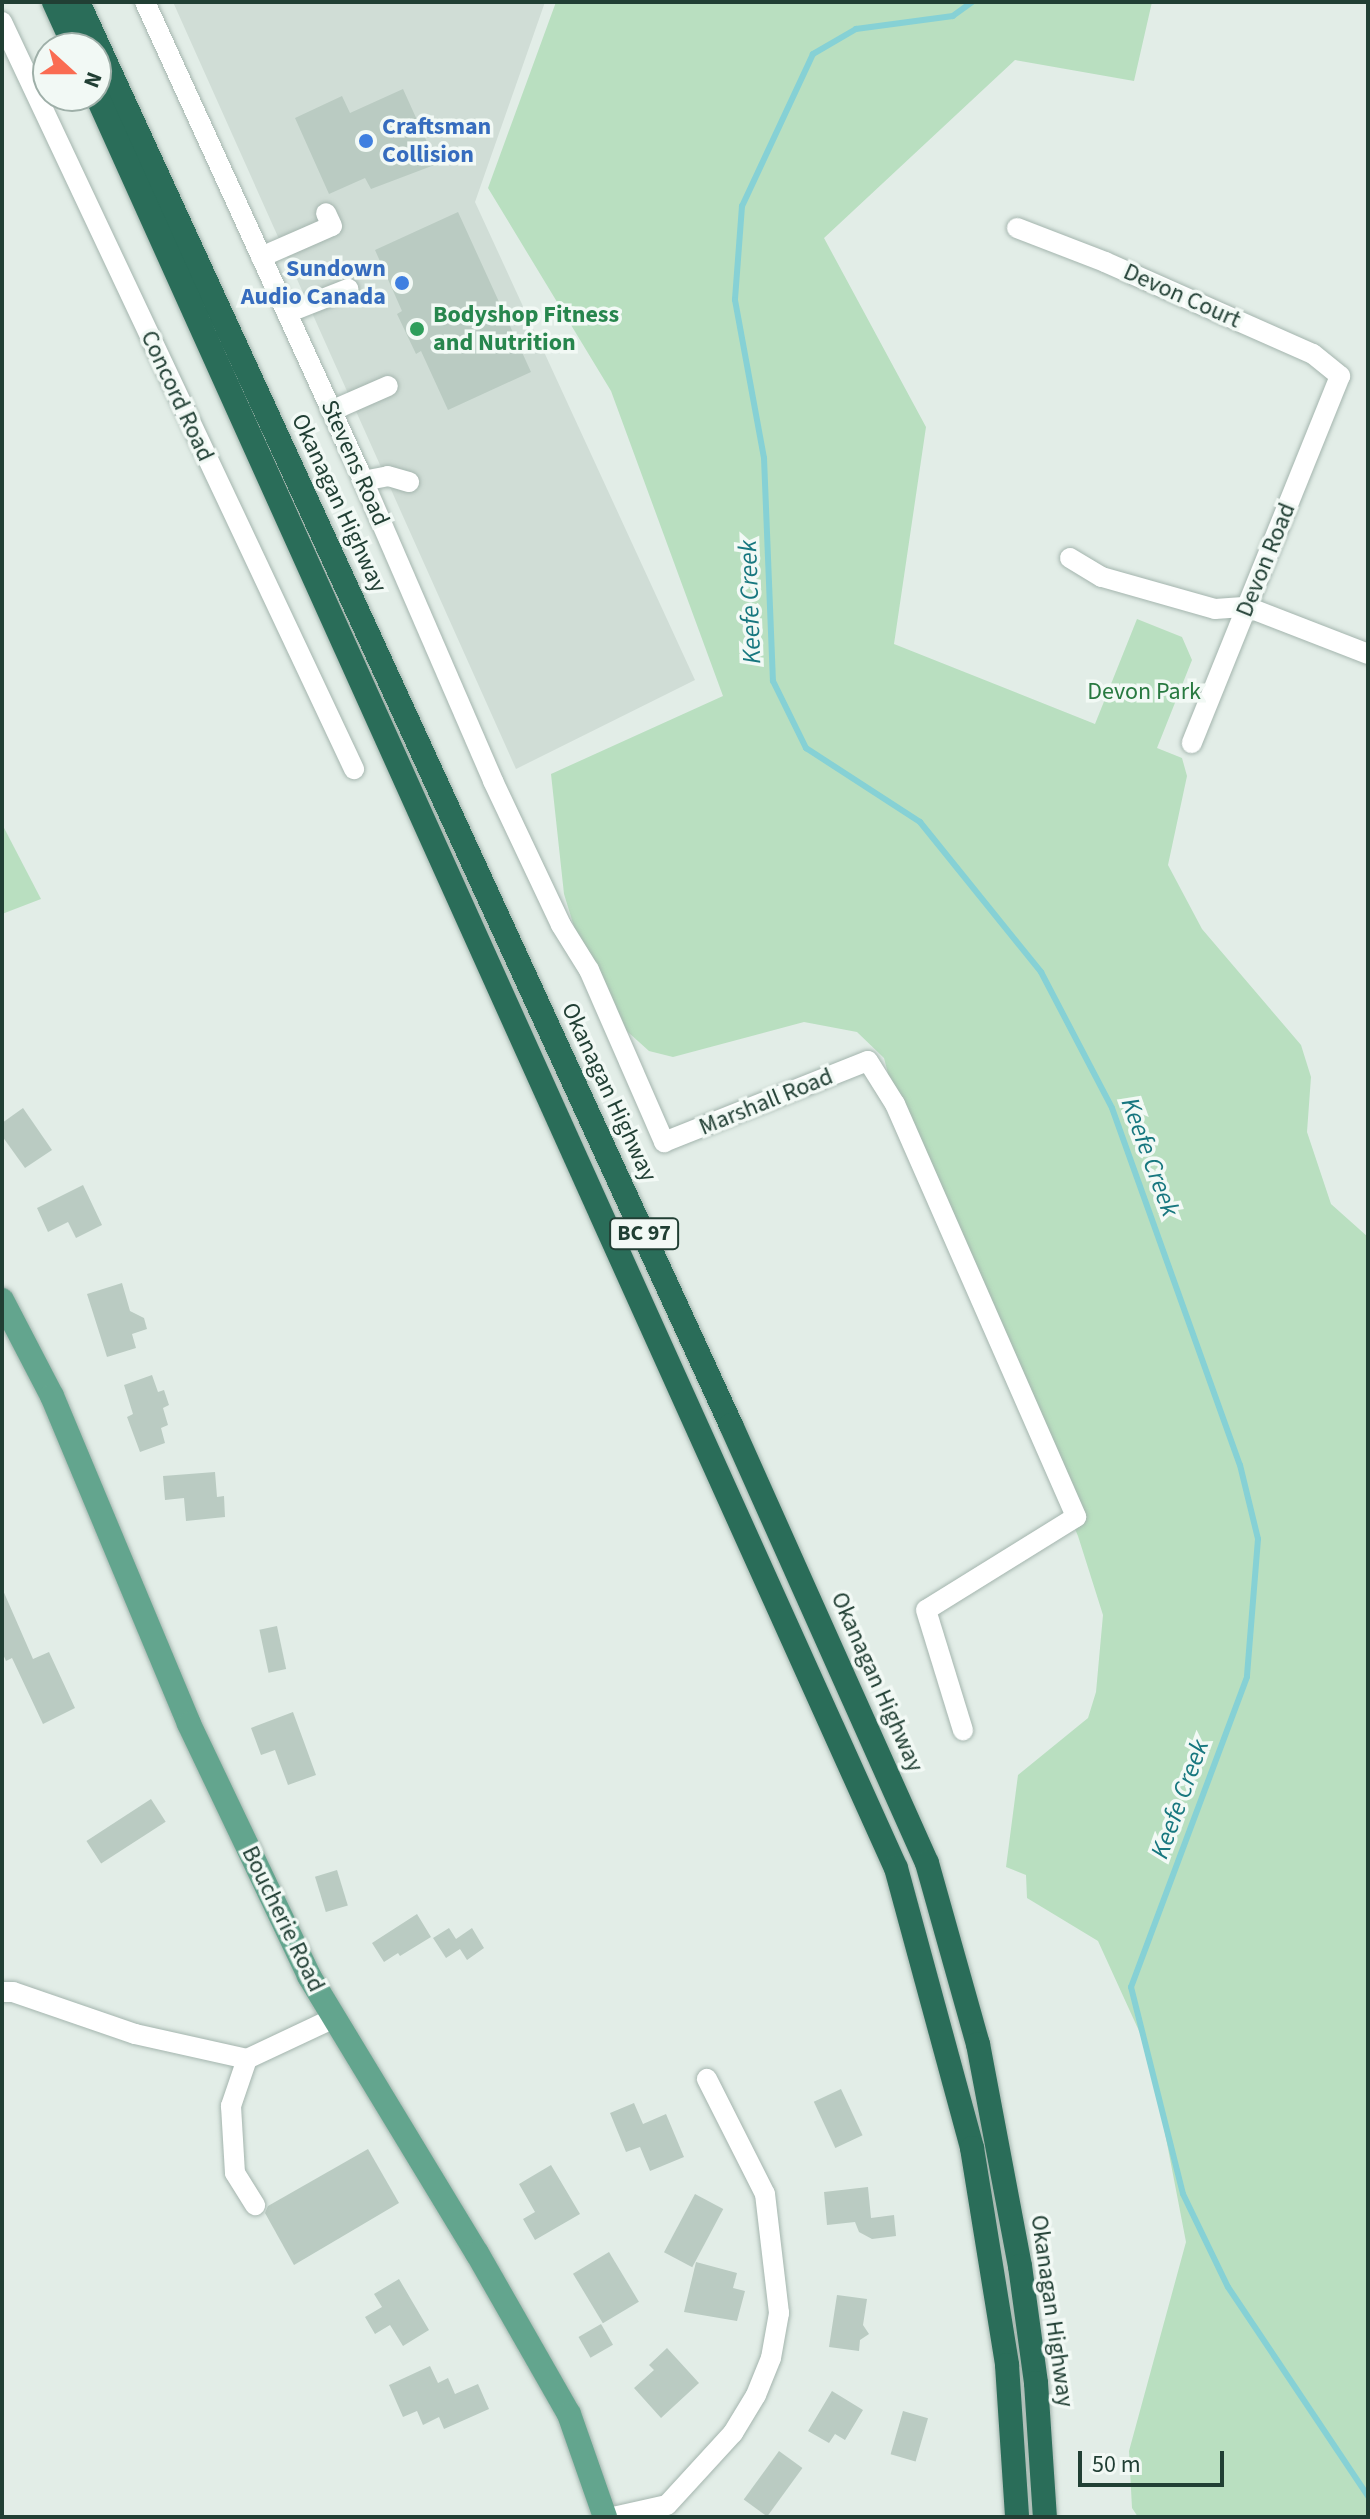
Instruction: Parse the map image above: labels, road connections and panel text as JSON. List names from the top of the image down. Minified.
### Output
{"streets":{"highway":["Okanagan Highway","BC 97"],"main road":["Boucherie Road"],"street":["Devon Court","Concord Road","Stevens Road","Devon Road","Marshall Road"]},"crossings":[["Devon Court","Devon Road"],["Stevens Road","Marshall Road"]],"water":["Keefe Creek"],"parks":["Devon Park"],"places":["Craftsman Collision","Sundown Audio Canada","Bodyshop Fitness and Nutrition"],"scale_bar":"50 m","north":"right"}
